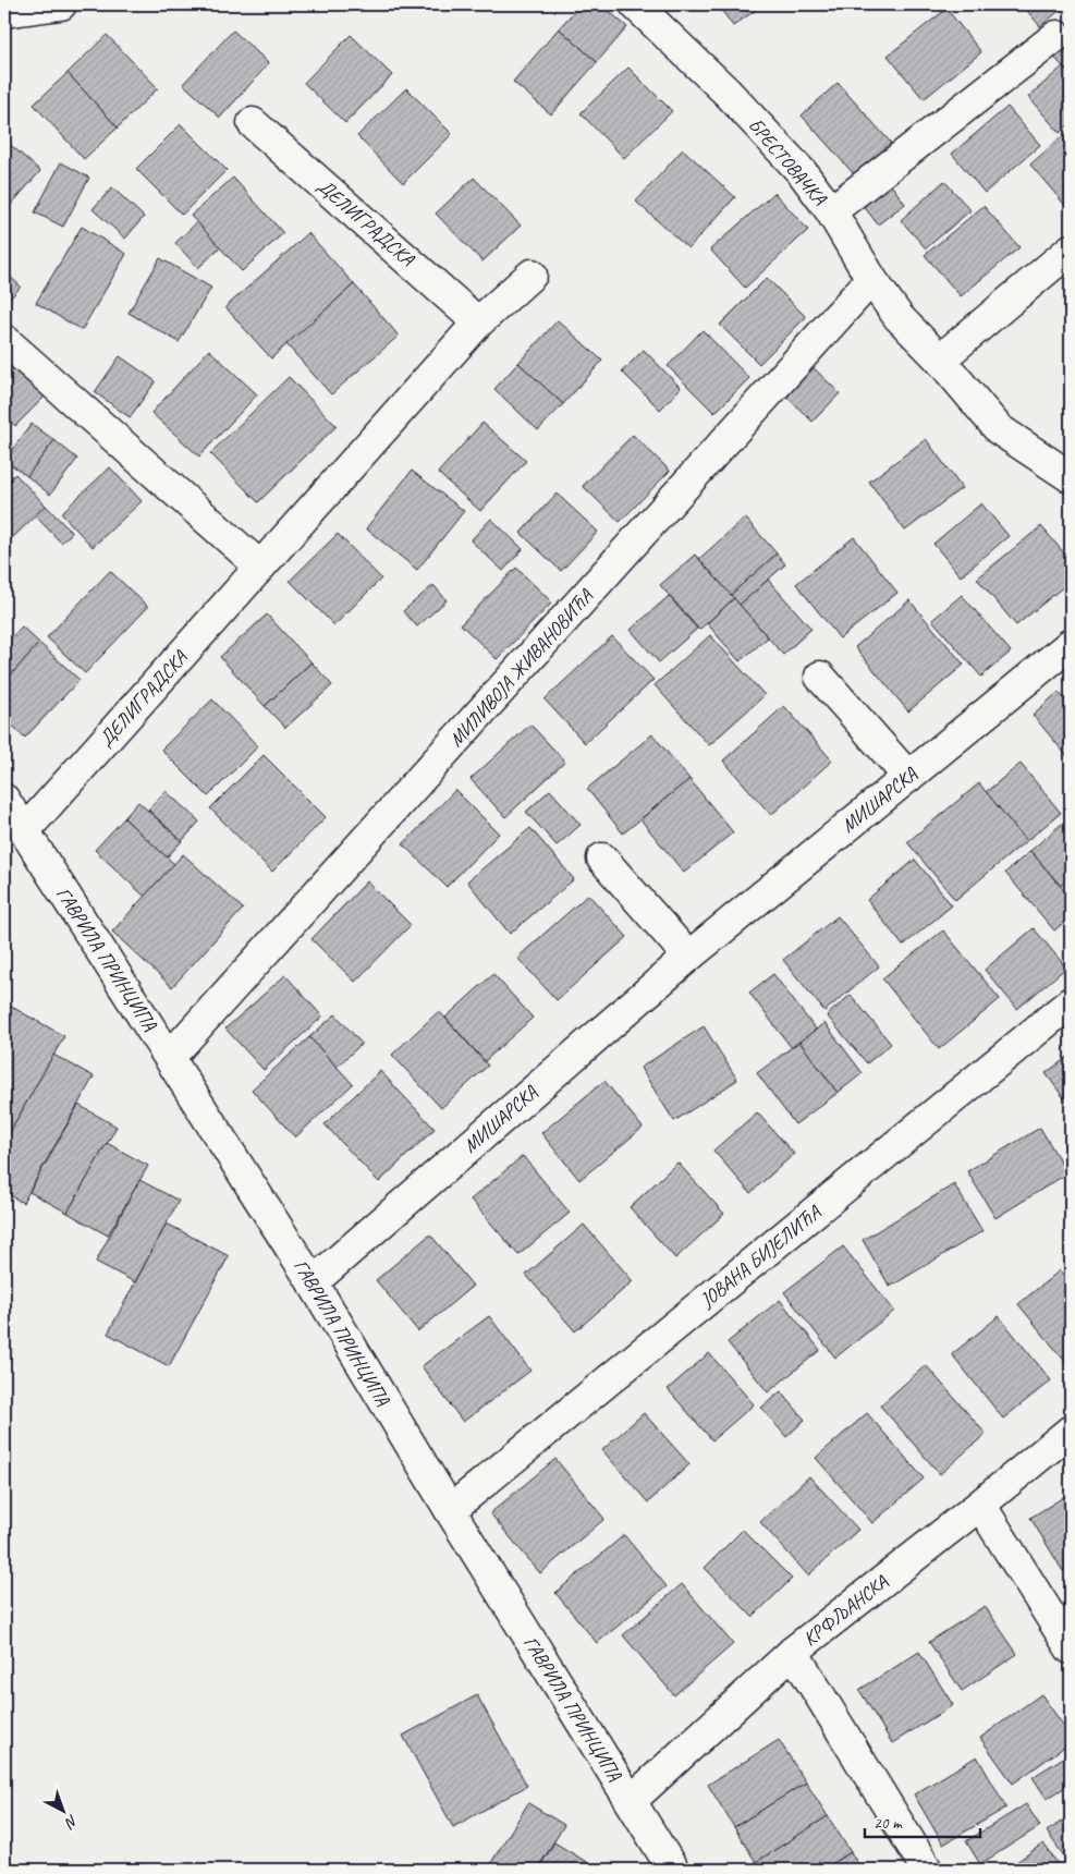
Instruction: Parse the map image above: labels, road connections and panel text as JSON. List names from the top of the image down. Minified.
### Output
{"streets":{"street":["БРЕСТОВАЧКА","ДЕЛИГРАДСКА","МИЛИВОЈА ЖИВАНОВИЋА","МИШАРСКА","ГАВРИЛА ПРИНЦИПА","ЈОВАНА БИЈЕЛИЋА","КРФЉАНСКА"]},"crossings":[["БРЕСТОВАЧКА","МИЛИВОЈА ЖИВАНОВИЋА"],["ДЕЛИГРАДСКА","ГАВРИЛА ПРИНЦИПА"],["МИЛИВОЈА ЖИВАНОВИЋА","ГАВРИЛА ПРИНЦИПА"],["МИШАРСКА","ГАВРИЛА ПРИНЦИПА"],["ГАВРИЛА ПРИНЦИПА","ЈОВАНА БИЈЕЛИЋА"],["ГАВРИЛА ПРИНЦИПА","КРФЉАНСКА"]],"scale_bar":"20 m","north":"bottom right"}
